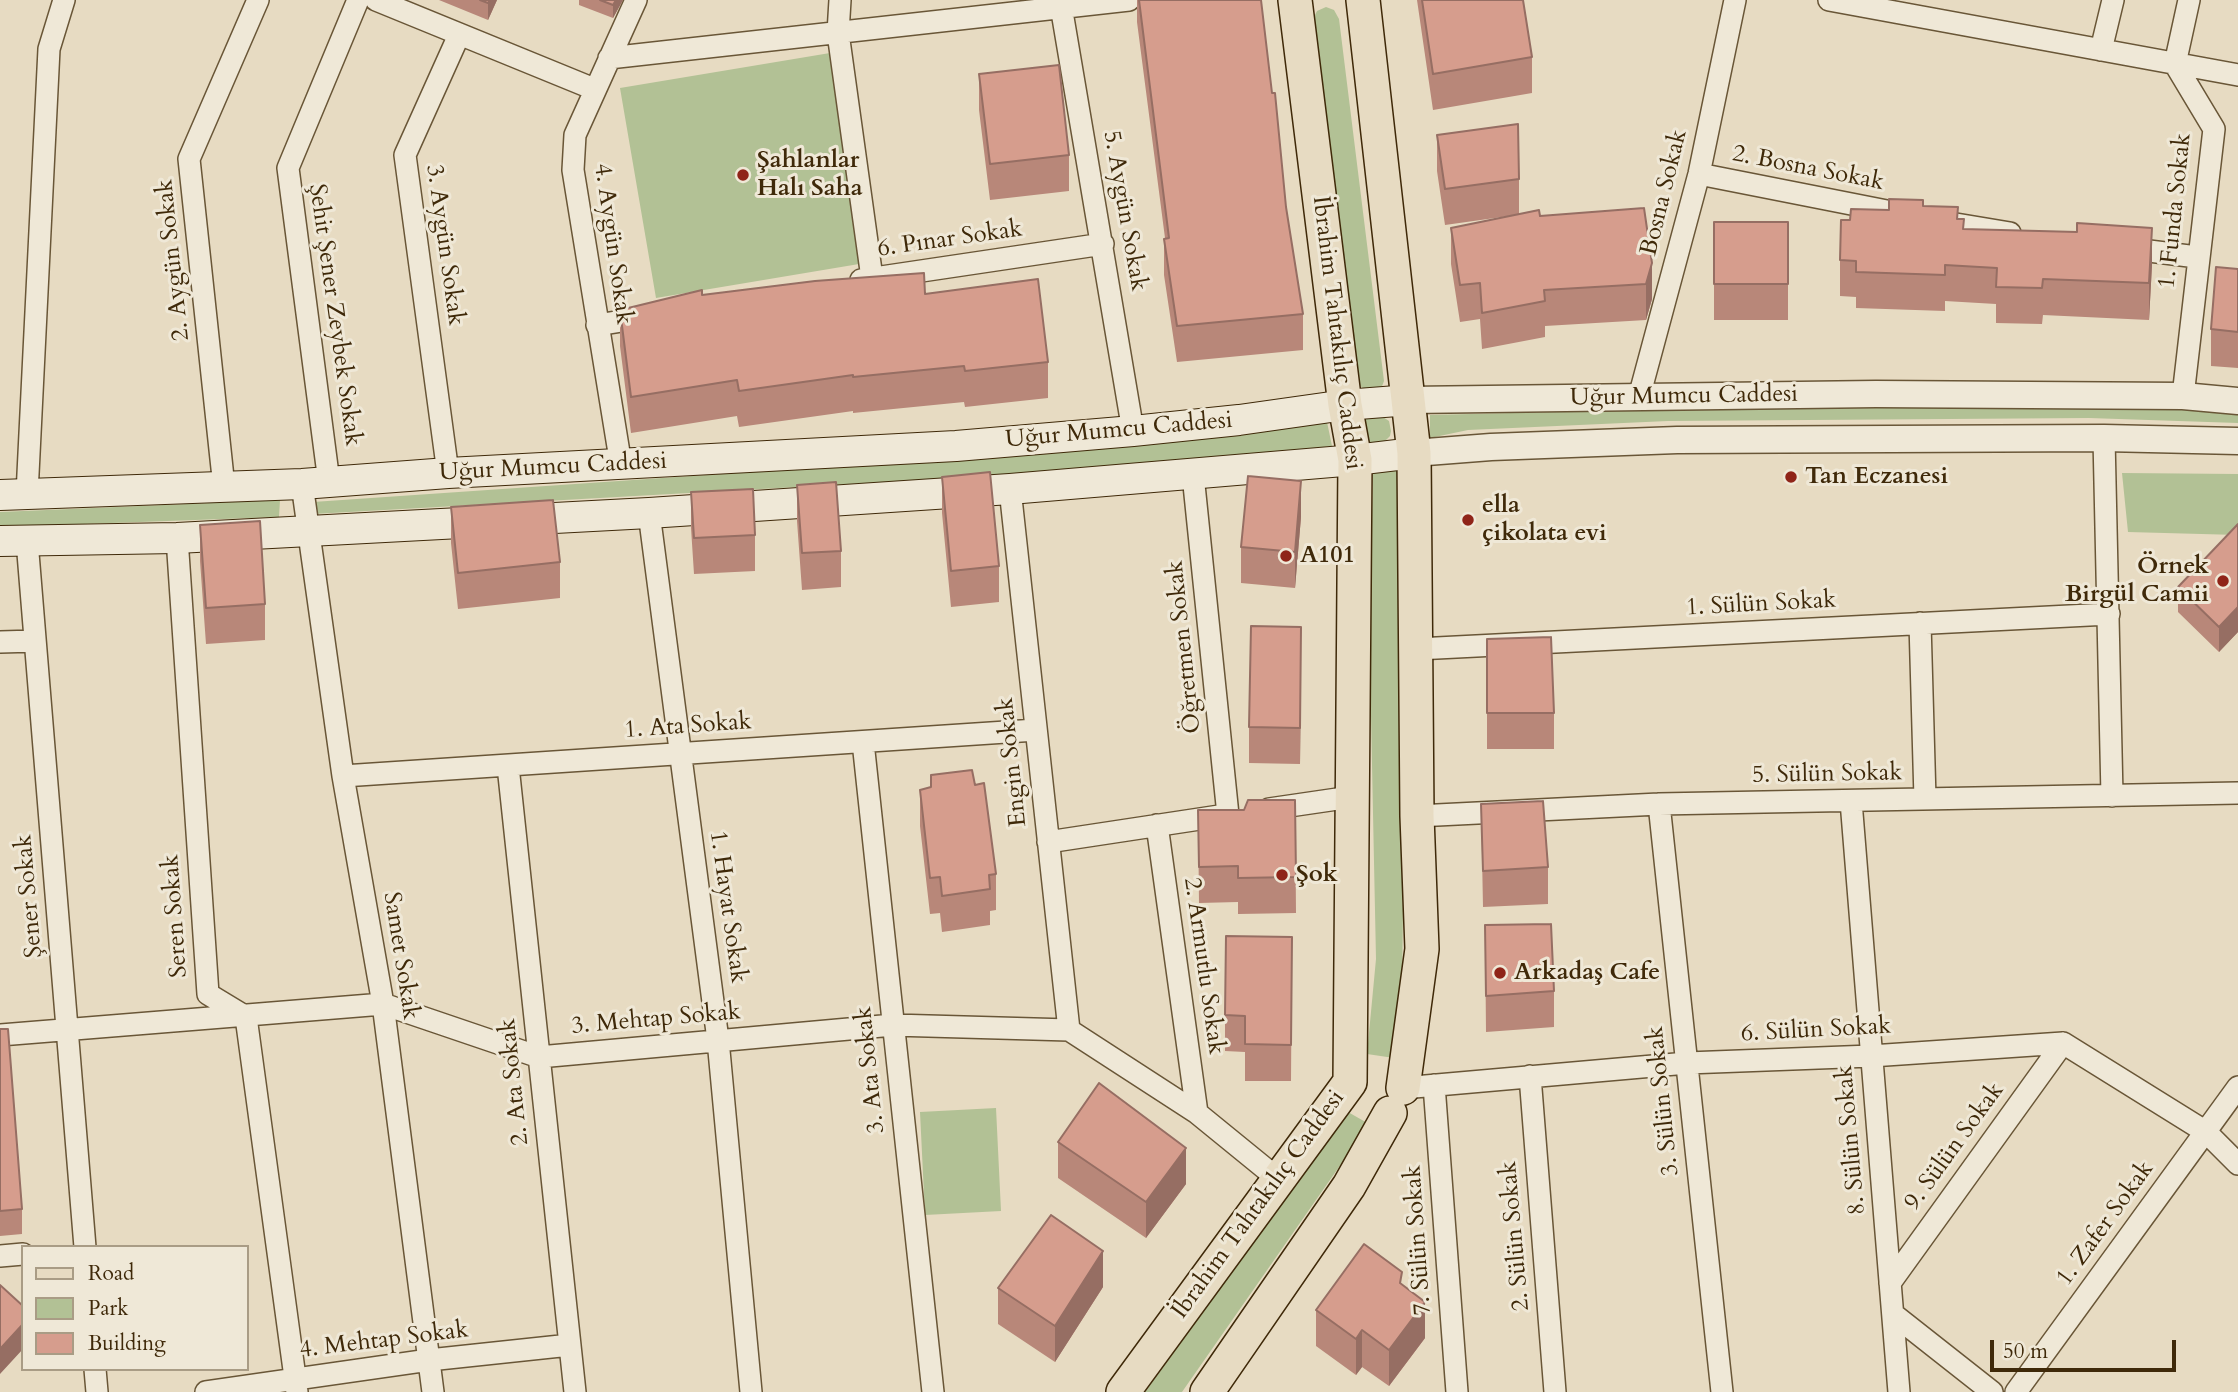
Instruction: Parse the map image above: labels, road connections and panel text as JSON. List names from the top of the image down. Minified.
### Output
{"streets":{"main road":["İbrahim Tahtakılıç Caddesi","Uğur Mumcu Caddesi"],"street":["2. Bosna Sokak","Bosna Sokak","5. Aygün Sokak","1. Funda Sokak","6. Pınar Sokak","4. Aygün Sokak","3. Aygün Sokak","2. Aygün Sokak","Şehit Şener Zeybek Sokak","1. Sülün Sokak","Öğretmen Sokak","1. Ata Sokak","Engin Sokak","5. Sülün Sokak","Şener Sokak","1. Hayat Sokak","Seren Sokak","Samet Sokak","2. Armutlu Sokak","3. Mehtap Sokak","6. Sülün Sokak","3. Ata Sokak","2. Ata Sokak","3. Sülün Sokak","8. Sülün Sokak","9. Sülün Sokak","1. Zafer Sokak","2. Sülün Sokak","7. Sülün Sokak","4. Mehtap Sokak"]},"crossings":[["2. Bosna Sokak","Bosna Sokak"],["Bosna Sokak","Uğur Mumcu Caddesi"],["5. Aygün Sokak","6. Pınar Sokak"],["5. Aygün Sokak","Uğur Mumcu Caddesi"],["1. Funda Sokak","Uğur Mumcu Caddesi"],["4. Aygün Sokak","Uğur Mumcu Caddesi"],["3. Aygün Sokak","Uğur Mumcu Caddesi"],["2. Aygün Sokak","Uğur Mumcu Caddesi"],["Şehit Şener Zeybek Sokak","Uğur Mumcu Caddesi"],["Şehit Şener Zeybek Sokak","Samet Sokak"],["İbrahim Tahtakılıç Caddesi","Uğur Mumcu Caddesi"],["İbrahim Tahtakılıç Caddesi","6. Sülün Sokak"],["İbrahim Tahtakılıç Caddesi","7. Sülün Sokak"],["Uğur Mumcu Caddesi","Öğretmen Sokak"],["Uğur Mumcu Caddesi","Engin Sokak"],["Uğur Mumcu Caddesi","Şener Sokak"],["Uğur Mumcu Caddesi","1. Hayat Sokak"],["Uğur Mumcu Caddesi","Seren Sokak"],["Uğur Mumcu Caddesi","Samet Sokak"],["1. Ata Sokak","Engin Sokak"],["1. Ata Sokak","1. Hayat Sokak"],["1. Ata Sokak","Samet Sokak"],["1. Ata Sokak","3. Ata Sokak"],["1. Ata Sokak","2. Ata Sokak"],["Engin Sokak","3. Mehtap Sokak"],["5. Sülün Sokak","3. Sülün Sokak"],["5. Sülün Sokak","8. Sülün Sokak"],["Şener Sokak","3. Mehtap Sokak"],["1. Hayat Sokak","3. Mehtap Sokak"],["Seren Sokak","3. Mehtap Sokak"],["Samet Sokak","3. Mehtap Sokak"],["Samet Sokak","4. Mehtap Sokak"],["3. Mehtap Sokak","3. Ata Sokak"],["3. Mehtap Sokak","2. Ata Sokak"],["6. Sülün Sokak","3. Sülün Sokak"],["6. Sülün Sokak","8. Sülün Sokak"],["6. Sülün Sokak","9. Sülün Sokak"],["6. Sülün Sokak","2. Sülün Sokak"],["6. Sülün Sokak","7. Sülün Sokak"],["2. Ata Sokak","4. Mehtap Sokak"],["8. Sülün Sokak","9. Sülün Sokak"]],"places":["Şahlanlar Halı Saha","Tan Eczanesi","ella çikolata evi","A101","Örnek Birgül Camii","Şok","Arkadaş Cafe"],"legend":["Road","Park","Building"],"scale_bar":"50 m"}
